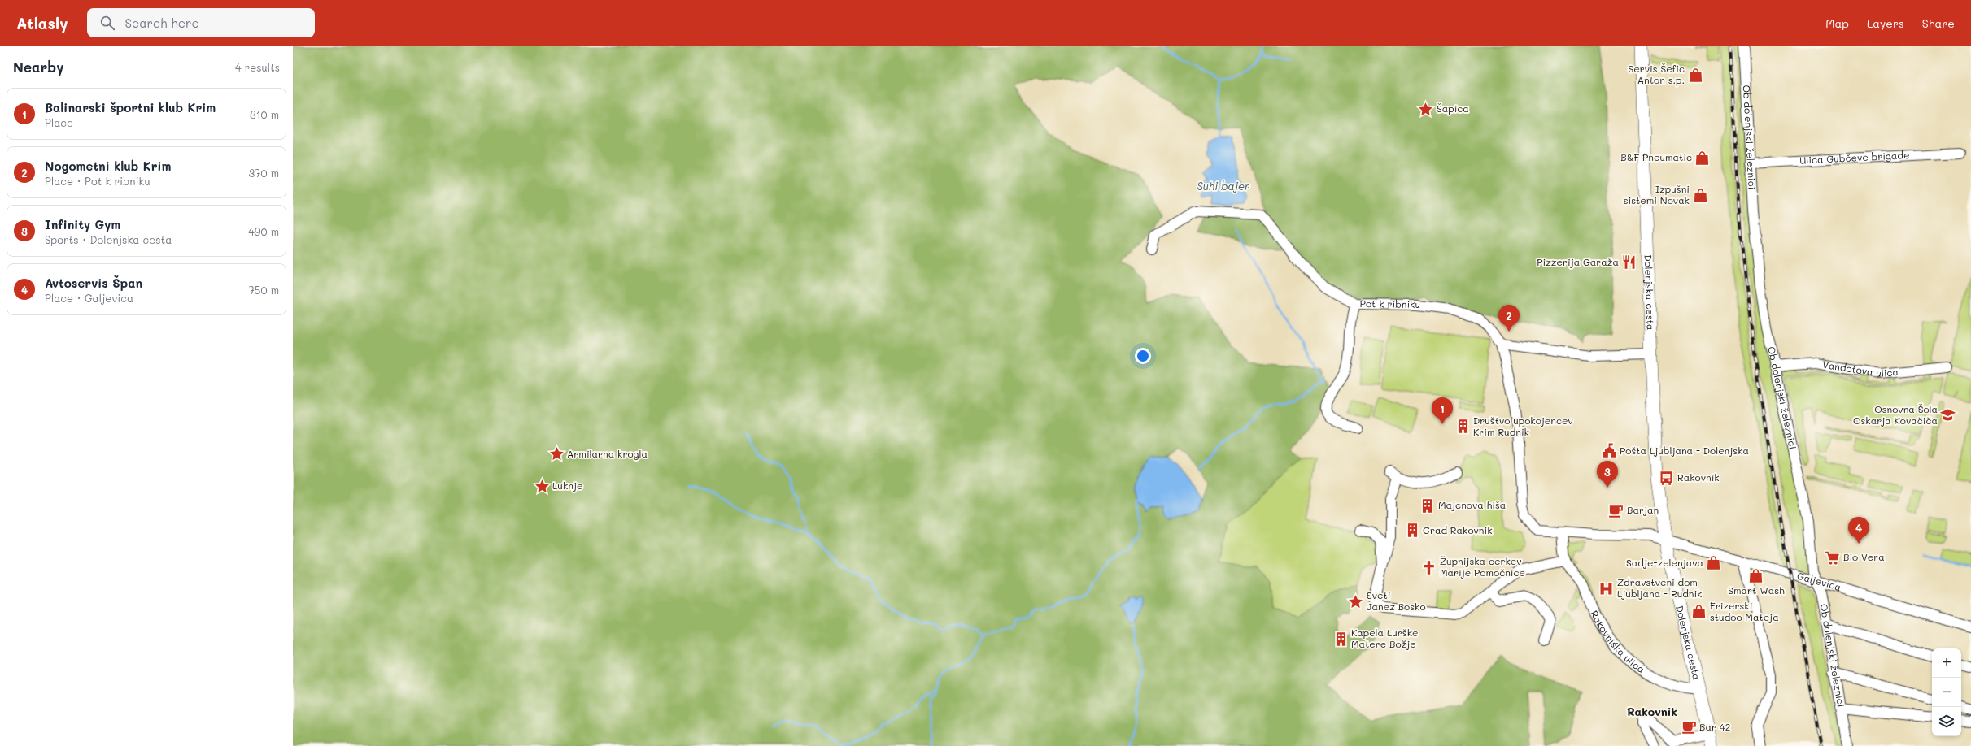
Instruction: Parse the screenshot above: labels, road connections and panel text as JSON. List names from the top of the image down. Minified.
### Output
{"streets":{"main road":["Dolenjska cesta"],"street":["Ob dolenjski železnici","Ulica Gubčeve brigade","Pot k ribniku","Vandotova ulica","Galjevica","Rakovniška ulica"]},"crossings":[["Ob dolenjski železnici","Ulica Gubčeve brigade"],["Ob dolenjski železnici","Vandotova ulica"],["Ob dolenjski železnici","Galjevica"],["Dolenjska cesta","Galjevica"],["Dolenjska cesta","Rakovniška ulica"]],"districts":["Rakovnik"],"water":["Suhi bajer"],"places":{"shop":["Servis Šefic Anton s.p.","B&F Pneumatic","Izpušni sistemi Novak","Sadje-zelenjava","Smart Wash","Frizerski studoo Mateja"],"place":["Šapica","Armilarna krogla","Luknje","Sveti Janez Bosko"],"restaurant":["Pizzerija Garaža"],"school or university":["Osnovna Šola Oskarja Kovačiča"],"building":["Društvo upokojencev Krim Rudnik","Majcnova hiša","Grad Rakovnik","Kapela Lurške Matere Božje"],"public building":["Pošta Ljubljana - Dolenjska"],"bus stop":["Rakovnik"],"cafe":["Barjan","Bar 42"],"supermarket":["Bio Vera"],"church":["Župnijska cerkev Marije Pomočnice"],"hospital":["Zdravstveni dom Ljubljana - Rudnik"]},"page":{"header":"Atlasly","search":"Search here","nav":["Map","Layers","Share"],"heading":["Nearby","4 results"],"list":[{"mark":"1","name":"Balinarski športni klub Krim","note":"Place","value":"310 m"},{"mark":"2","name":"Nogometni klub Krim","note":"Place · Pot k ribniku","value":"370 m"},{"mark":"3","name":"Infinity Gym","note":"Sports · Dolenjska cesta","value":"490 m"},{"mark":"4","name":"Avtoservis Špan","note":"Place · Galjevica","value":"750 m"}],"pins":["2","1","3","4"],"map_buttons":["+","−"]}}
